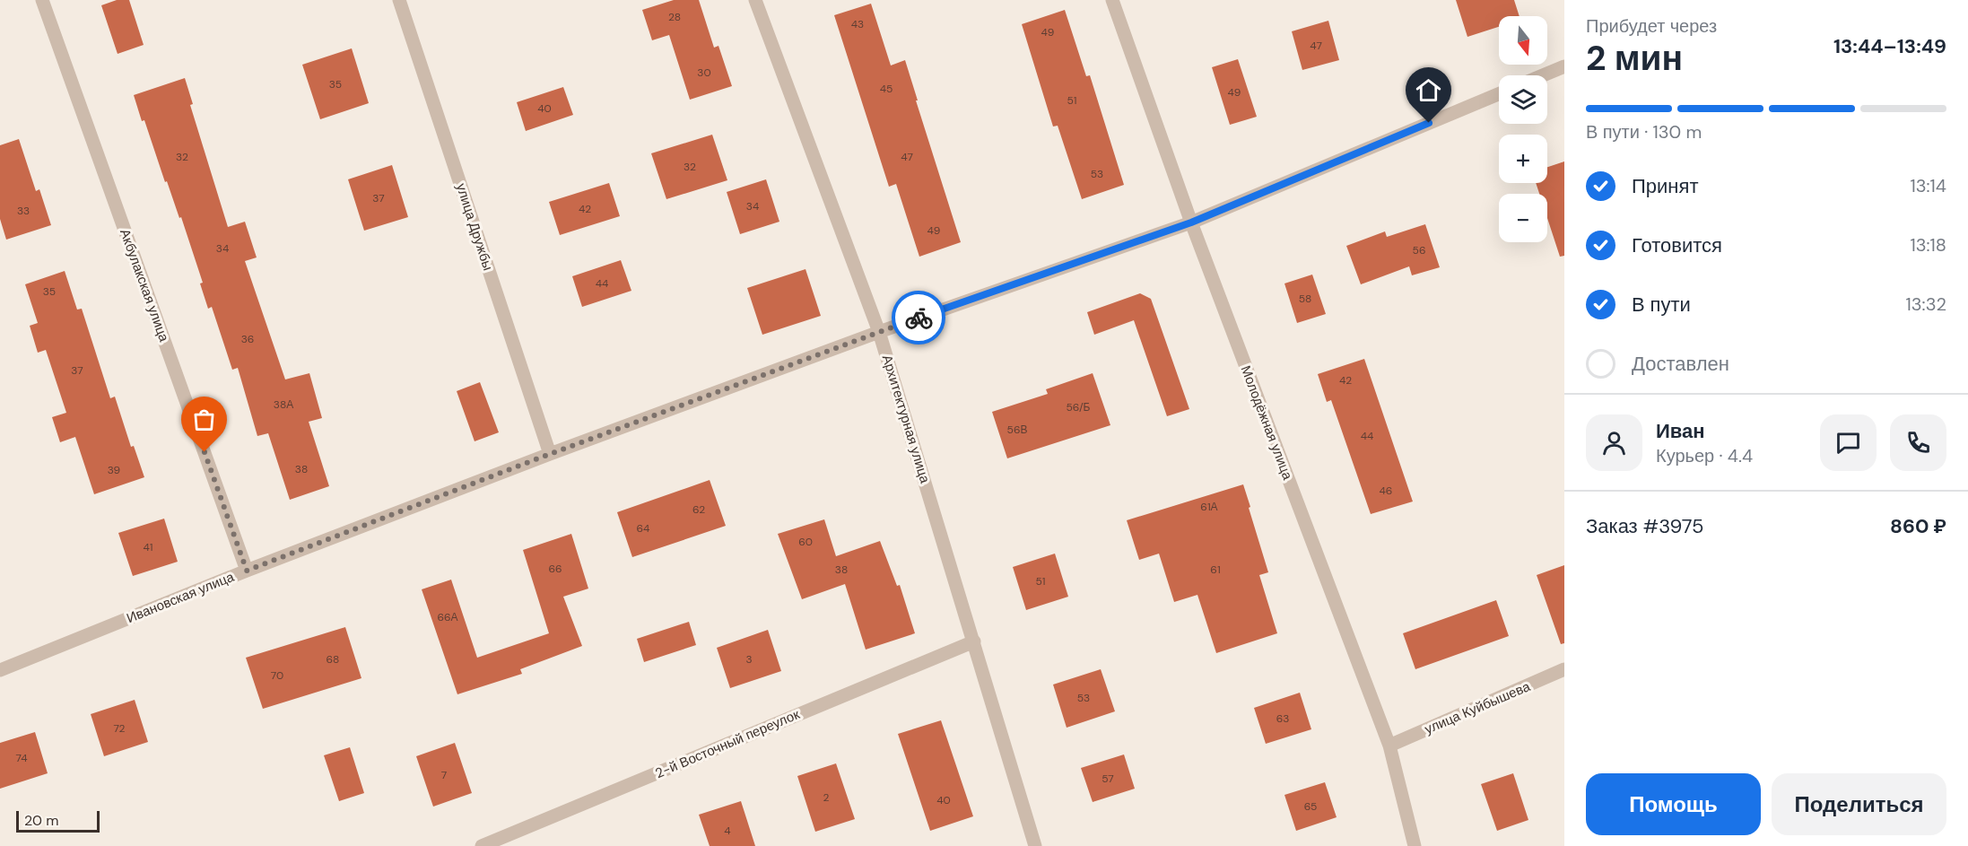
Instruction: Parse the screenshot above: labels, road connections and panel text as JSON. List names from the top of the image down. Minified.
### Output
{"streets":{"street":["улица Дружбы","Акбулакская улица","Архитектурная улица","Молодёжная улица","Ивановская улица","улица Куйбышева","2-й Восточный переулок"]},"crossings":[["улица Дружбы","Ивановская улица"],["Акбулакская улица","Ивановская улица"],["Архитектурная улица","Ивановская улица"],["Архитектурная улица","2-й Восточный переулок"],["Молодёжная улица","Ивановская улица"],["Молодёжная улица","улица Куйбышева"]],"house_numbers":["28","43","49","47","30","35","45","49","51","40","32","47","32","53","37","34","42","33","49","34","56","44","35","58","36","37","42","38А","56/Б","56В","44","38","39","46","61А","62","64","60","41","66","38","61","51","66А","68","3","70","53","63","72","74","7","57","2","40","65","4"],"scale_bar":"20 m","north":"bottom","page":{"heading":["2 мин","Прибудет через","13:44–13:49"],"panel":["Иван","Курьер · 4.4","Заказ #3975","860 ₽"],"map_buttons":["+","−"],"bar":"В пути · 130 m","list":[["Принят","13:14"],["Готовится","13:18"],["В пути","13:32"],"Доставлен"],"buttons":["Помощь","Поделиться"],"scale":"20 m"}}
